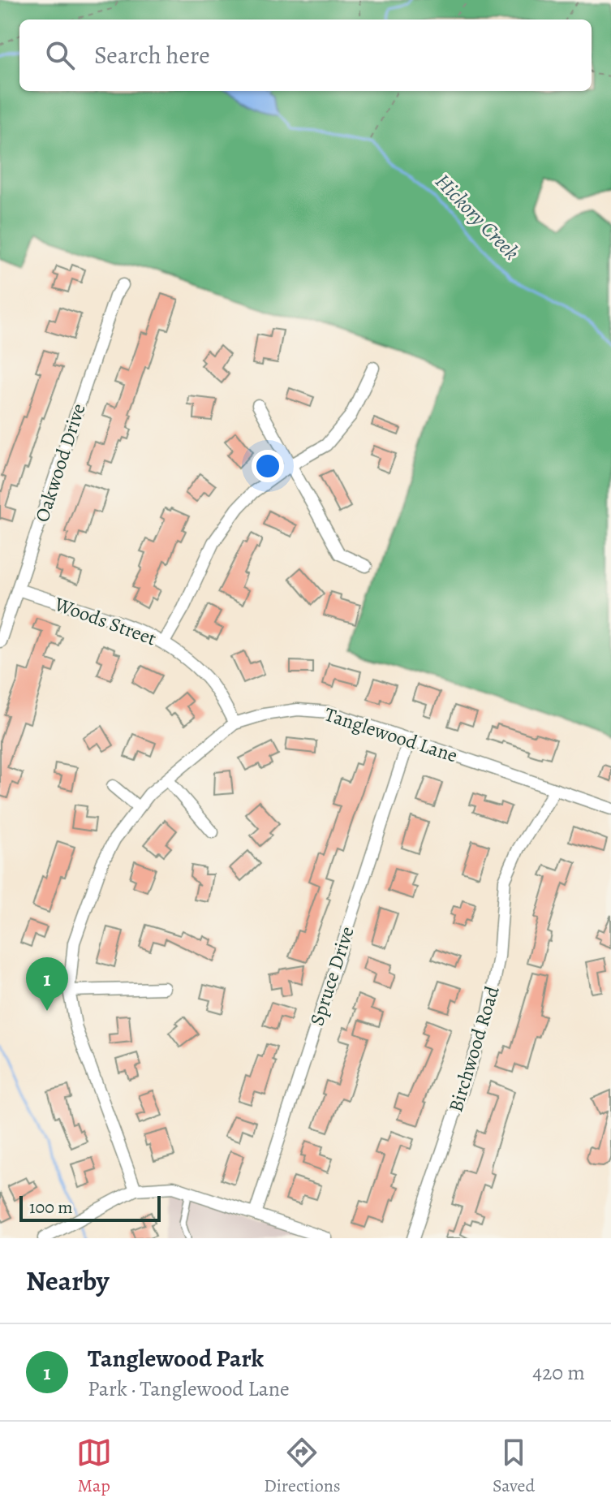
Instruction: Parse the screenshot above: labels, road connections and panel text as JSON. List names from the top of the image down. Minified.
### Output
{"streets":{"street":["Oakwood Drive","Woods Street","Tanglewood Lane","Spruce Drive","Birchwood Road"]},"crossings":[["Oakwood Drive","Woods Street"],["Woods Street","Tanglewood Lane"],["Tanglewood Lane","Spruce Drive"],["Tanglewood Lane","Birchwood Road"]],"water":["Hickory Creek"],"scale_bar":"100 m","page":{"search":"Search here","pins":"1","scale":"100 m","heading":"Nearby","list":[{"mark":"1","name":"Tanglewood Park","note":"Park · Tanglewood Lane","value":"420 m"}],"nav":["Map","Directions","Saved"]}}
